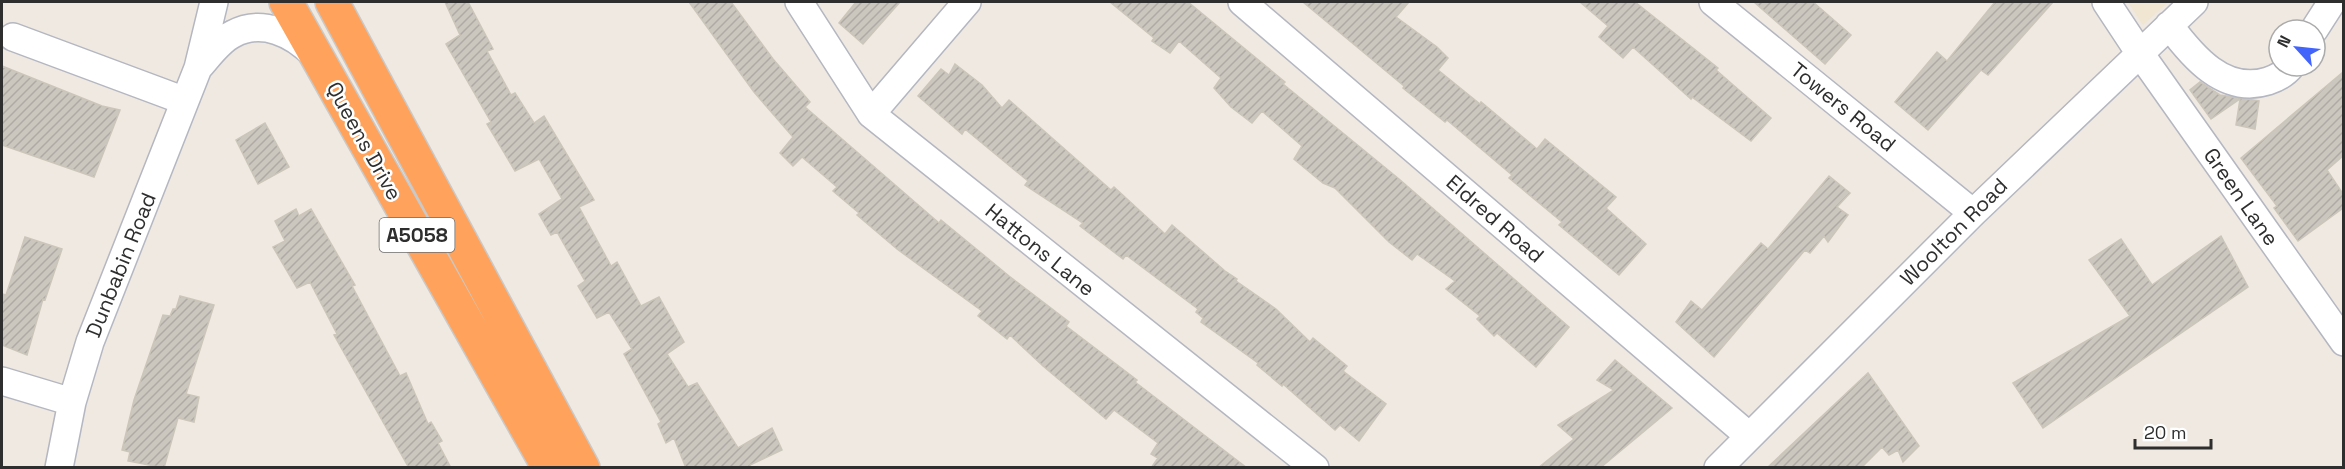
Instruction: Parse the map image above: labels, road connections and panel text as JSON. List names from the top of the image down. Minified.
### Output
{"streets":{"highway":["Queens Drive","A5058"],"street":["Towers Road","Green Lane","Eldred Road","Woolton Road","Hattons Lane","Dunbabin Road"]},"crossings":[["Towers Road","Woolton Road"],["Queens Drive","Dunbabin Road"],["Green Lane","Woolton Road"],["Eldred Road","Woolton Road"]],"scale_bar":"20 m","north":"top left"}
